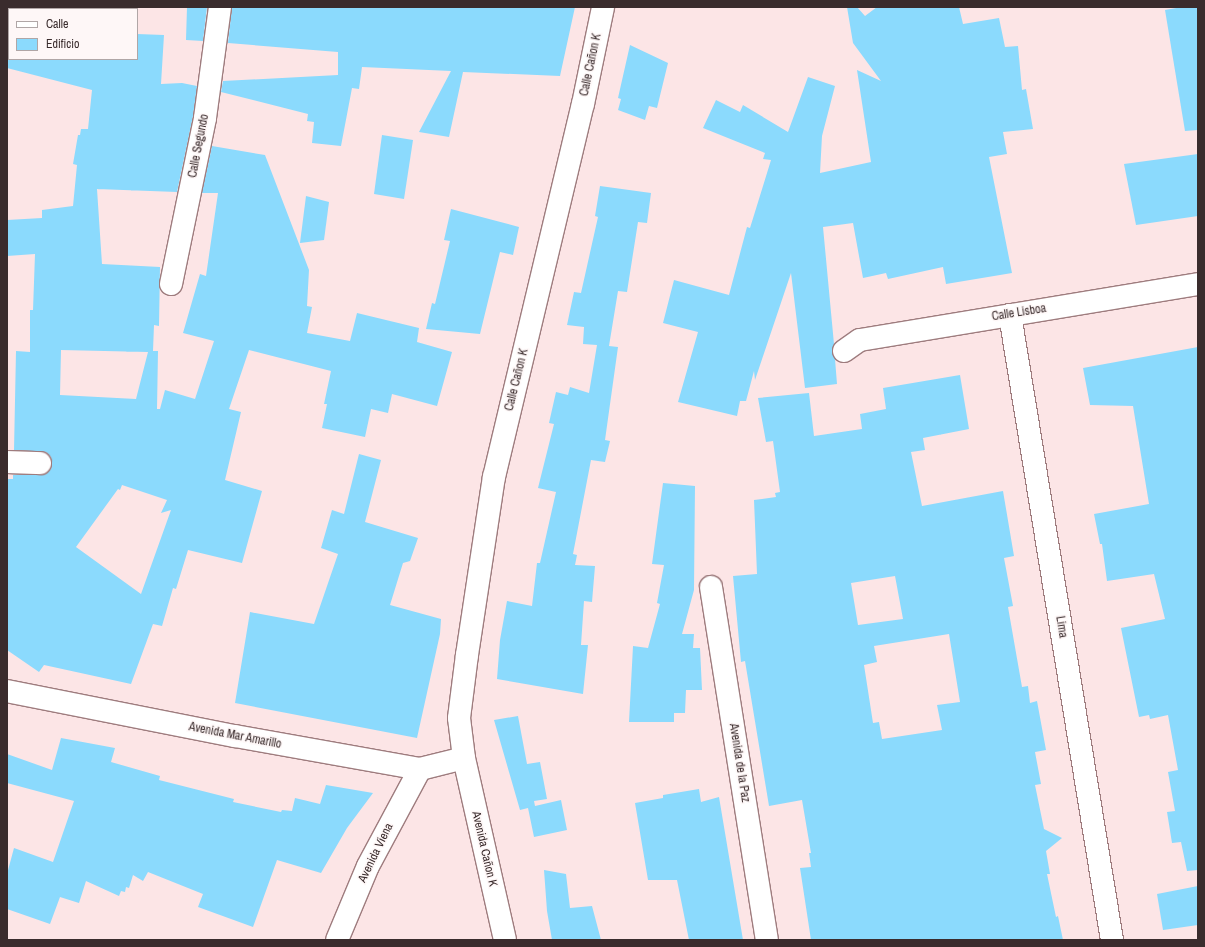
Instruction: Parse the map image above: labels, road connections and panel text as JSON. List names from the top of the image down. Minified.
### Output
{"streets":{"street":["Calle Cañon K","Calle Segundo","Calle Lisboa","Lima","Avenida Mar Amarillo","Avenida de la Paz","Avenida Cañon K","Avenida Viena"]},"crossings":[["Calle Cañon K","Avenida Mar Amarillo"],["Calle Cañon K","Avenida Cañon K"],["Calle Lisboa","Lima"],["Avenida Mar Amarillo","Avenida Cañon K"],["Avenida Mar Amarillo","Avenida Viena"]],"legend":["Calle","Edificio"]}
